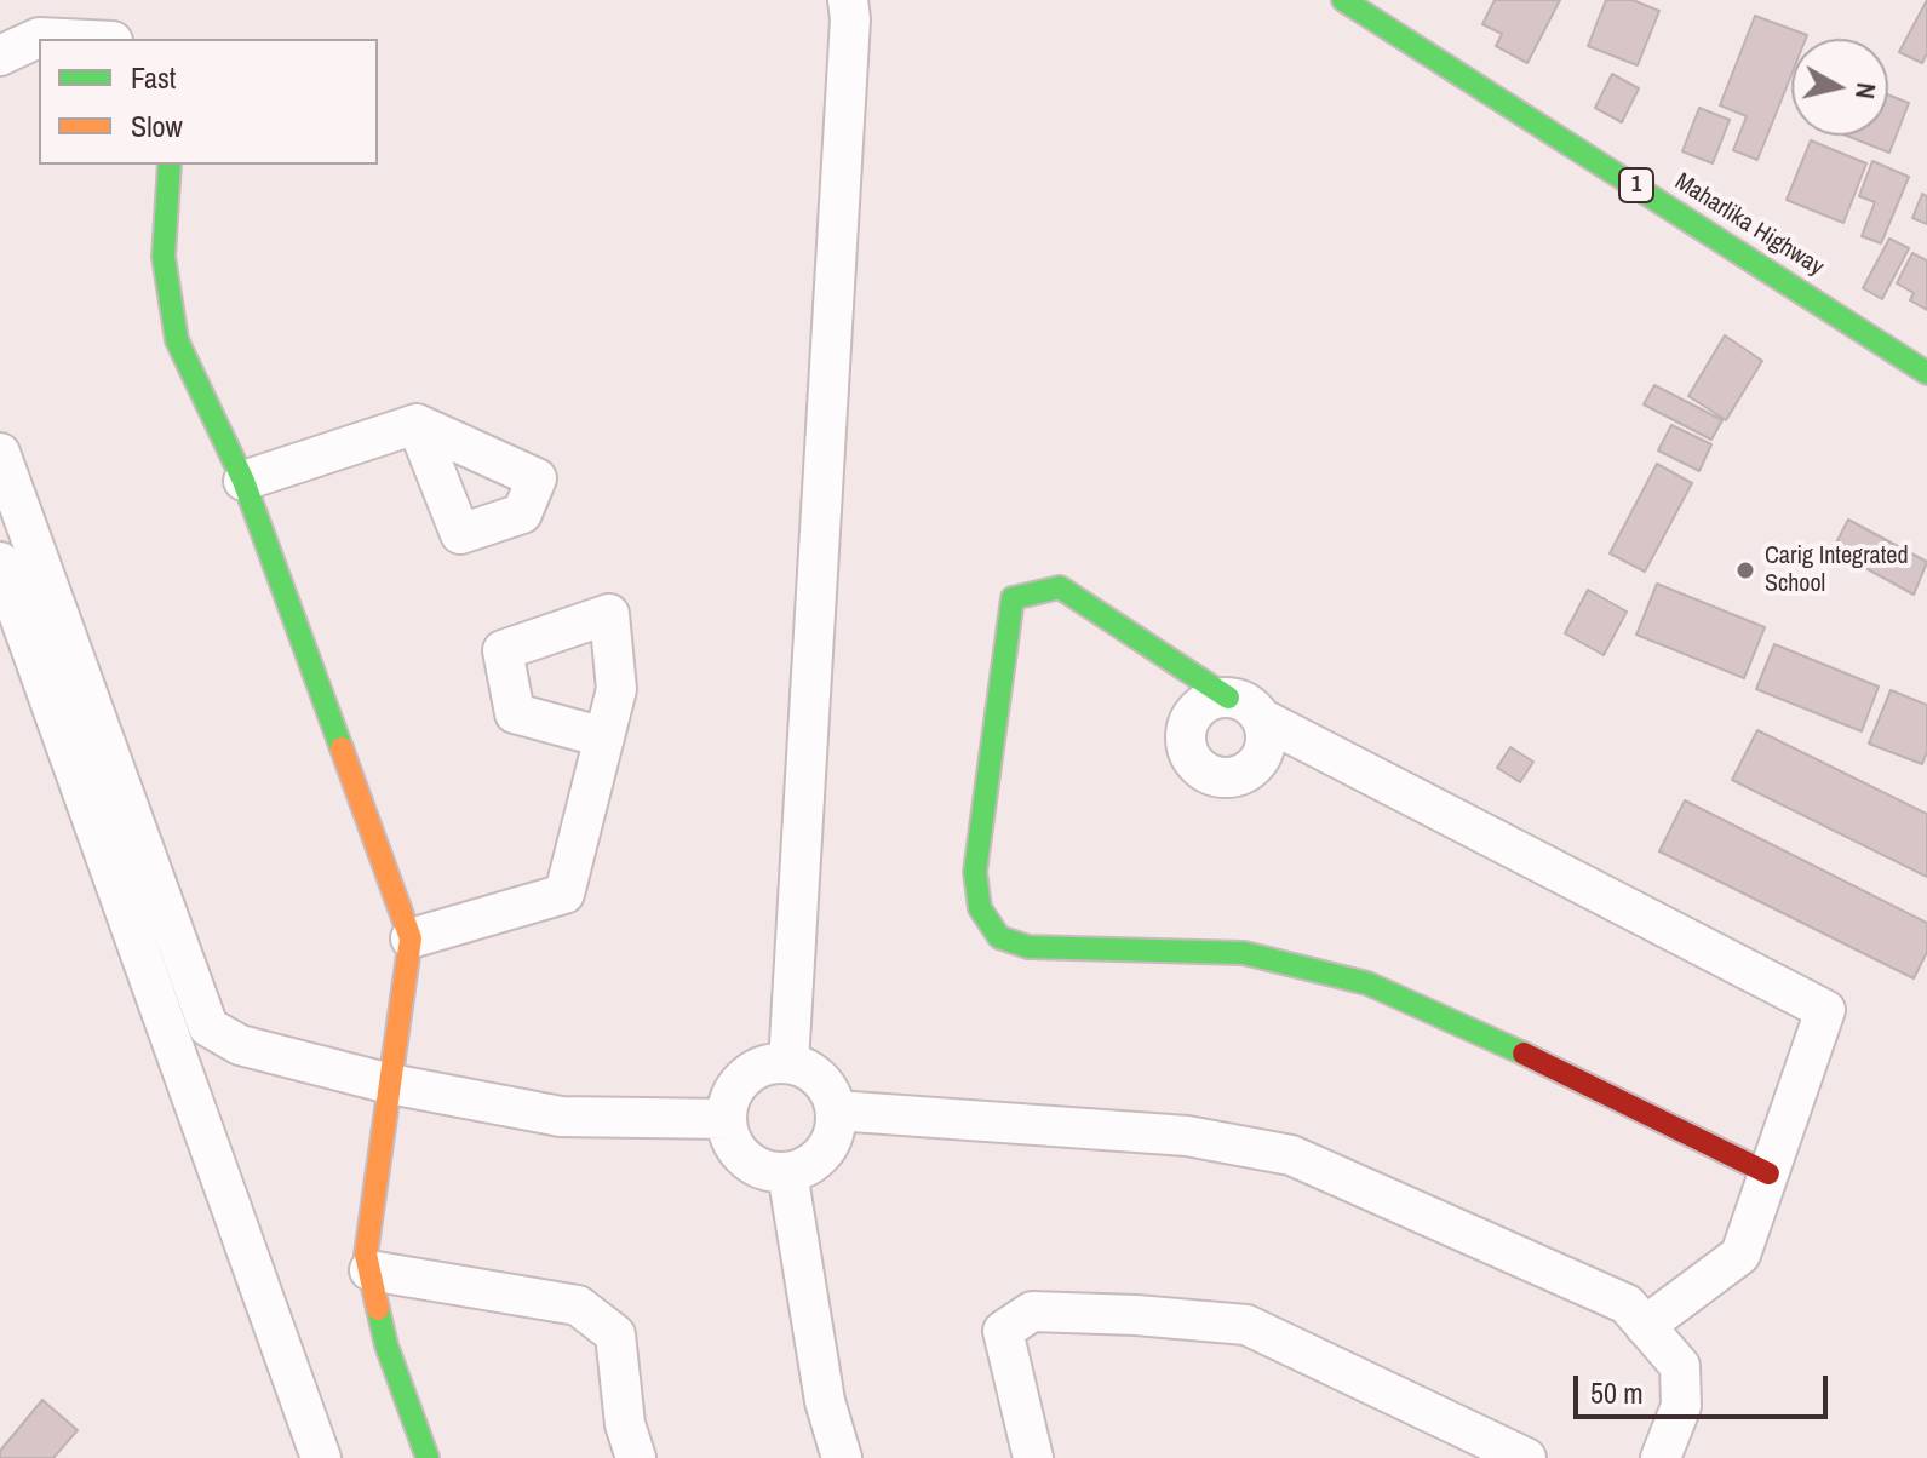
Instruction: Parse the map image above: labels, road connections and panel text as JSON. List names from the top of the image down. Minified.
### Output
{"streets":{"main road":["1","Maharlika Highway"]},"places":["Carig Integrated School"],"legend":["Fast","Slow"],"scale_bar":"50 m","north":"right"}
